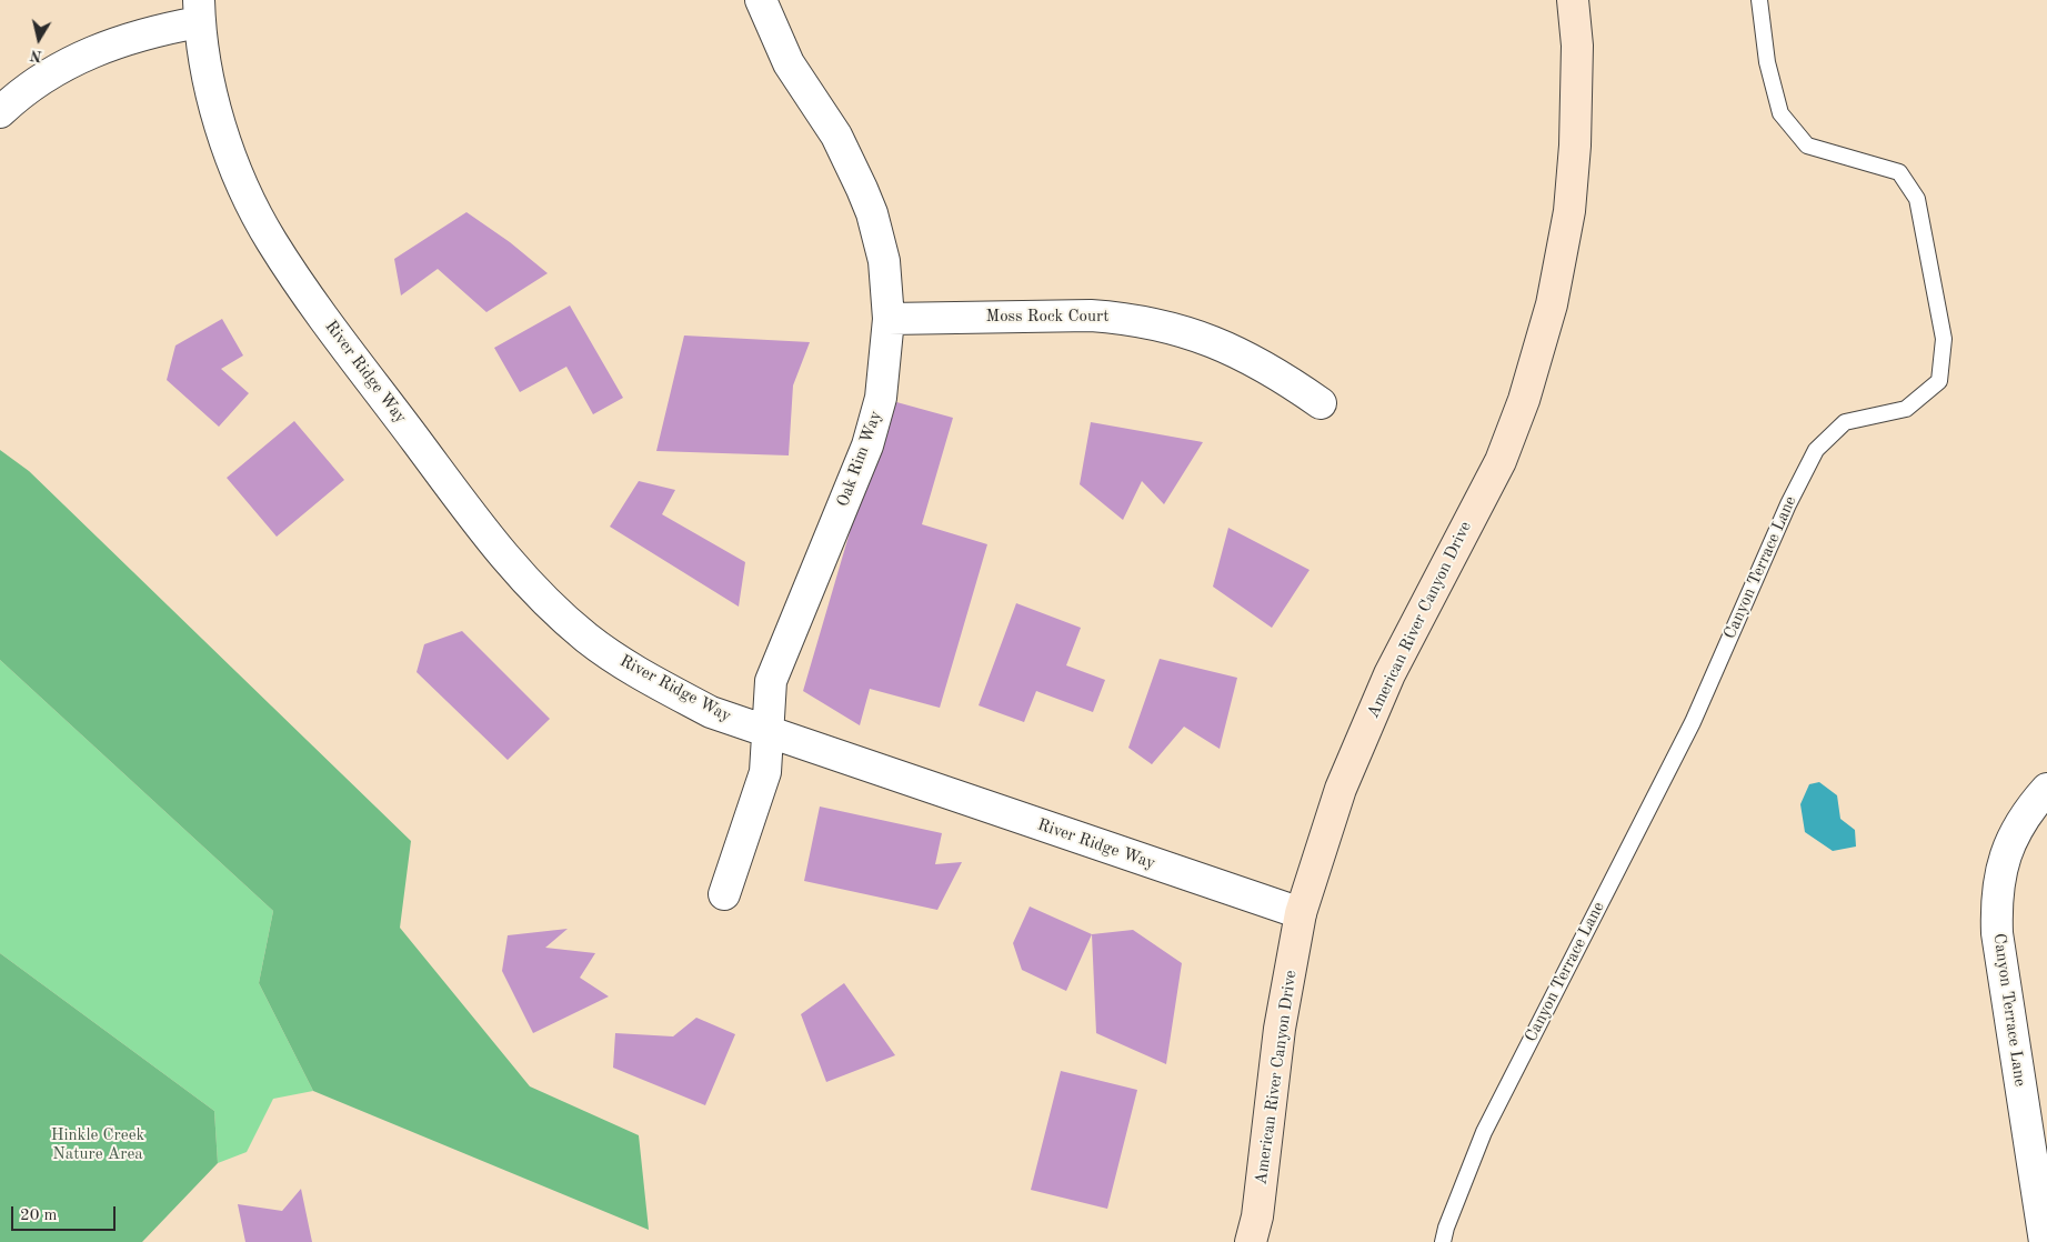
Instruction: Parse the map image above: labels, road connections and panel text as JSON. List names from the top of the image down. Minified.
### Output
{"streets":{"main road":["American River Canyon Drive"],"street":["Moss Rock Court","River Ridge Way","Oak Rim Way","Canyon Terrace Lane"]},"crossings":[["Moss Rock Court","Oak Rim Way"],["River Ridge Way","Oak Rim Way"],["River Ridge Way","American River Canyon Drive"]],"parks":["Hinkle Creek Nature Area"],"scale_bar":"20 m","north":"bottom"}
